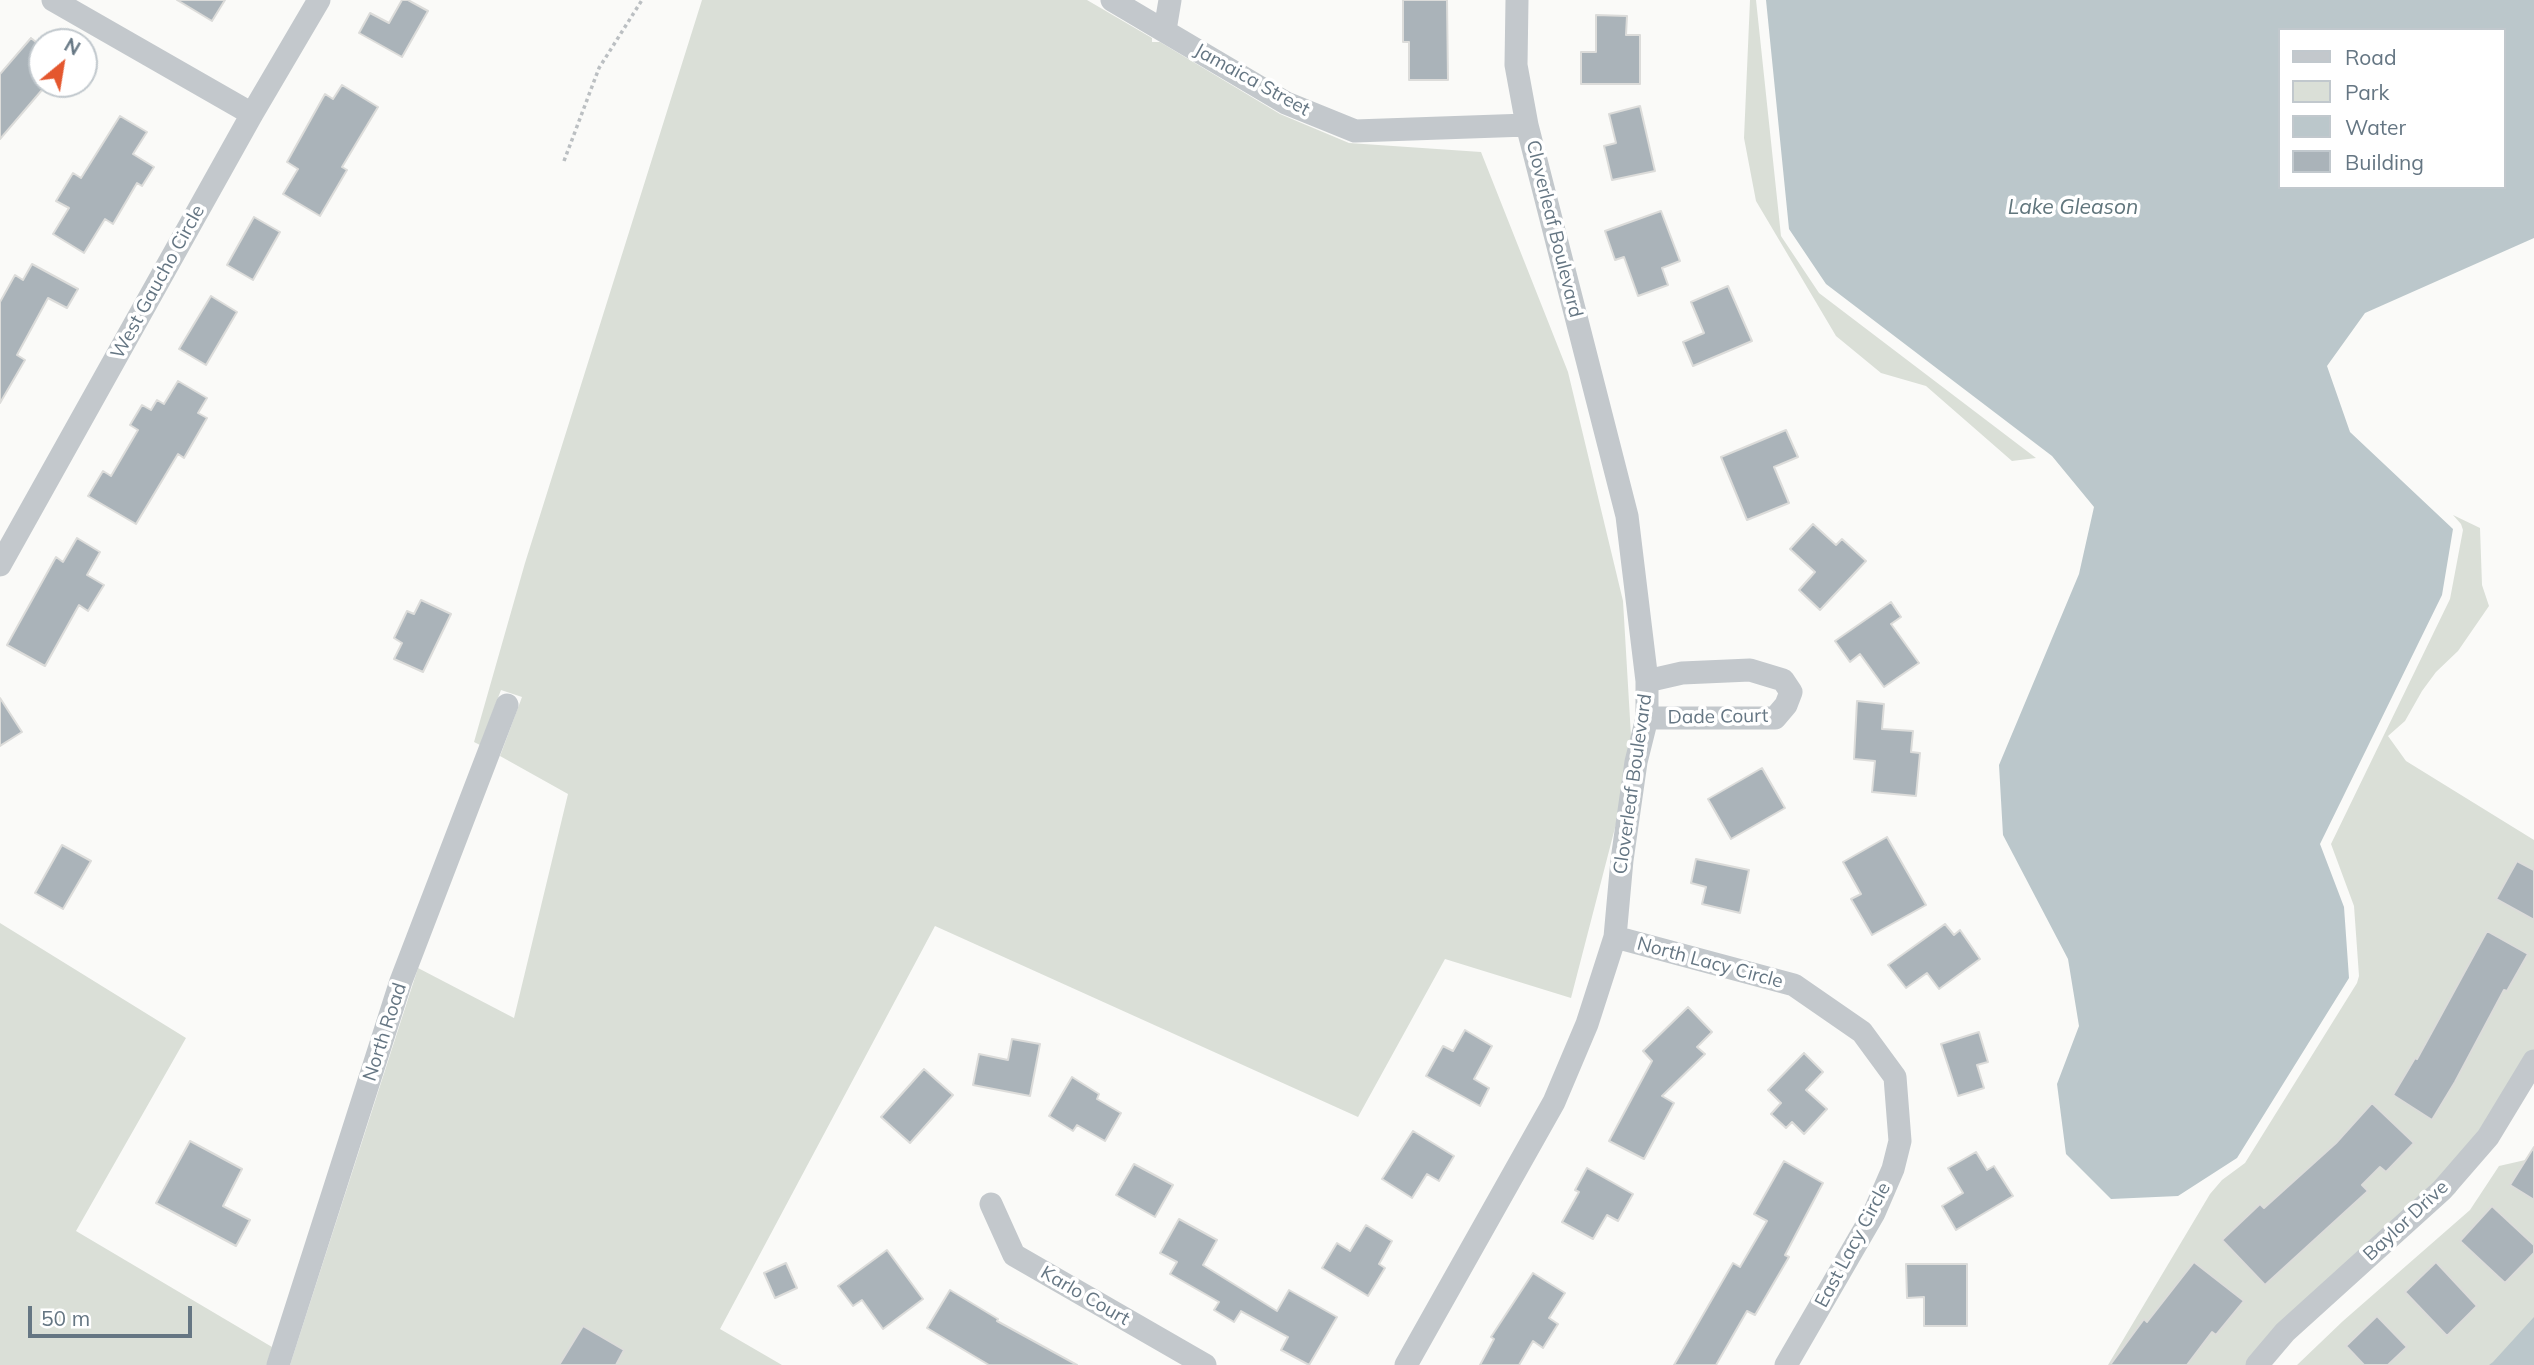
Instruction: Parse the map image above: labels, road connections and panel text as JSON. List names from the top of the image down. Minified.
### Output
{"streets":{"street":["Jamaica Street","Cloverleaf Boulevard","West Gaucho Circle","Dade Court","North Lacy Circle","North Road","Baylor Drive","East Lacy Circle","Karlo Court"]},"crossings":[["Jamaica Street","Cloverleaf Boulevard"],["Cloverleaf Boulevard","Dade Court"],["Cloverleaf Boulevard","North Lacy Circle"],["North Lacy Circle","East Lacy Circle"]],"water":["Lake Gleason"],"legend":["Road","Park","Water","Building"],"scale_bar":"50 m","north":"top right"}
